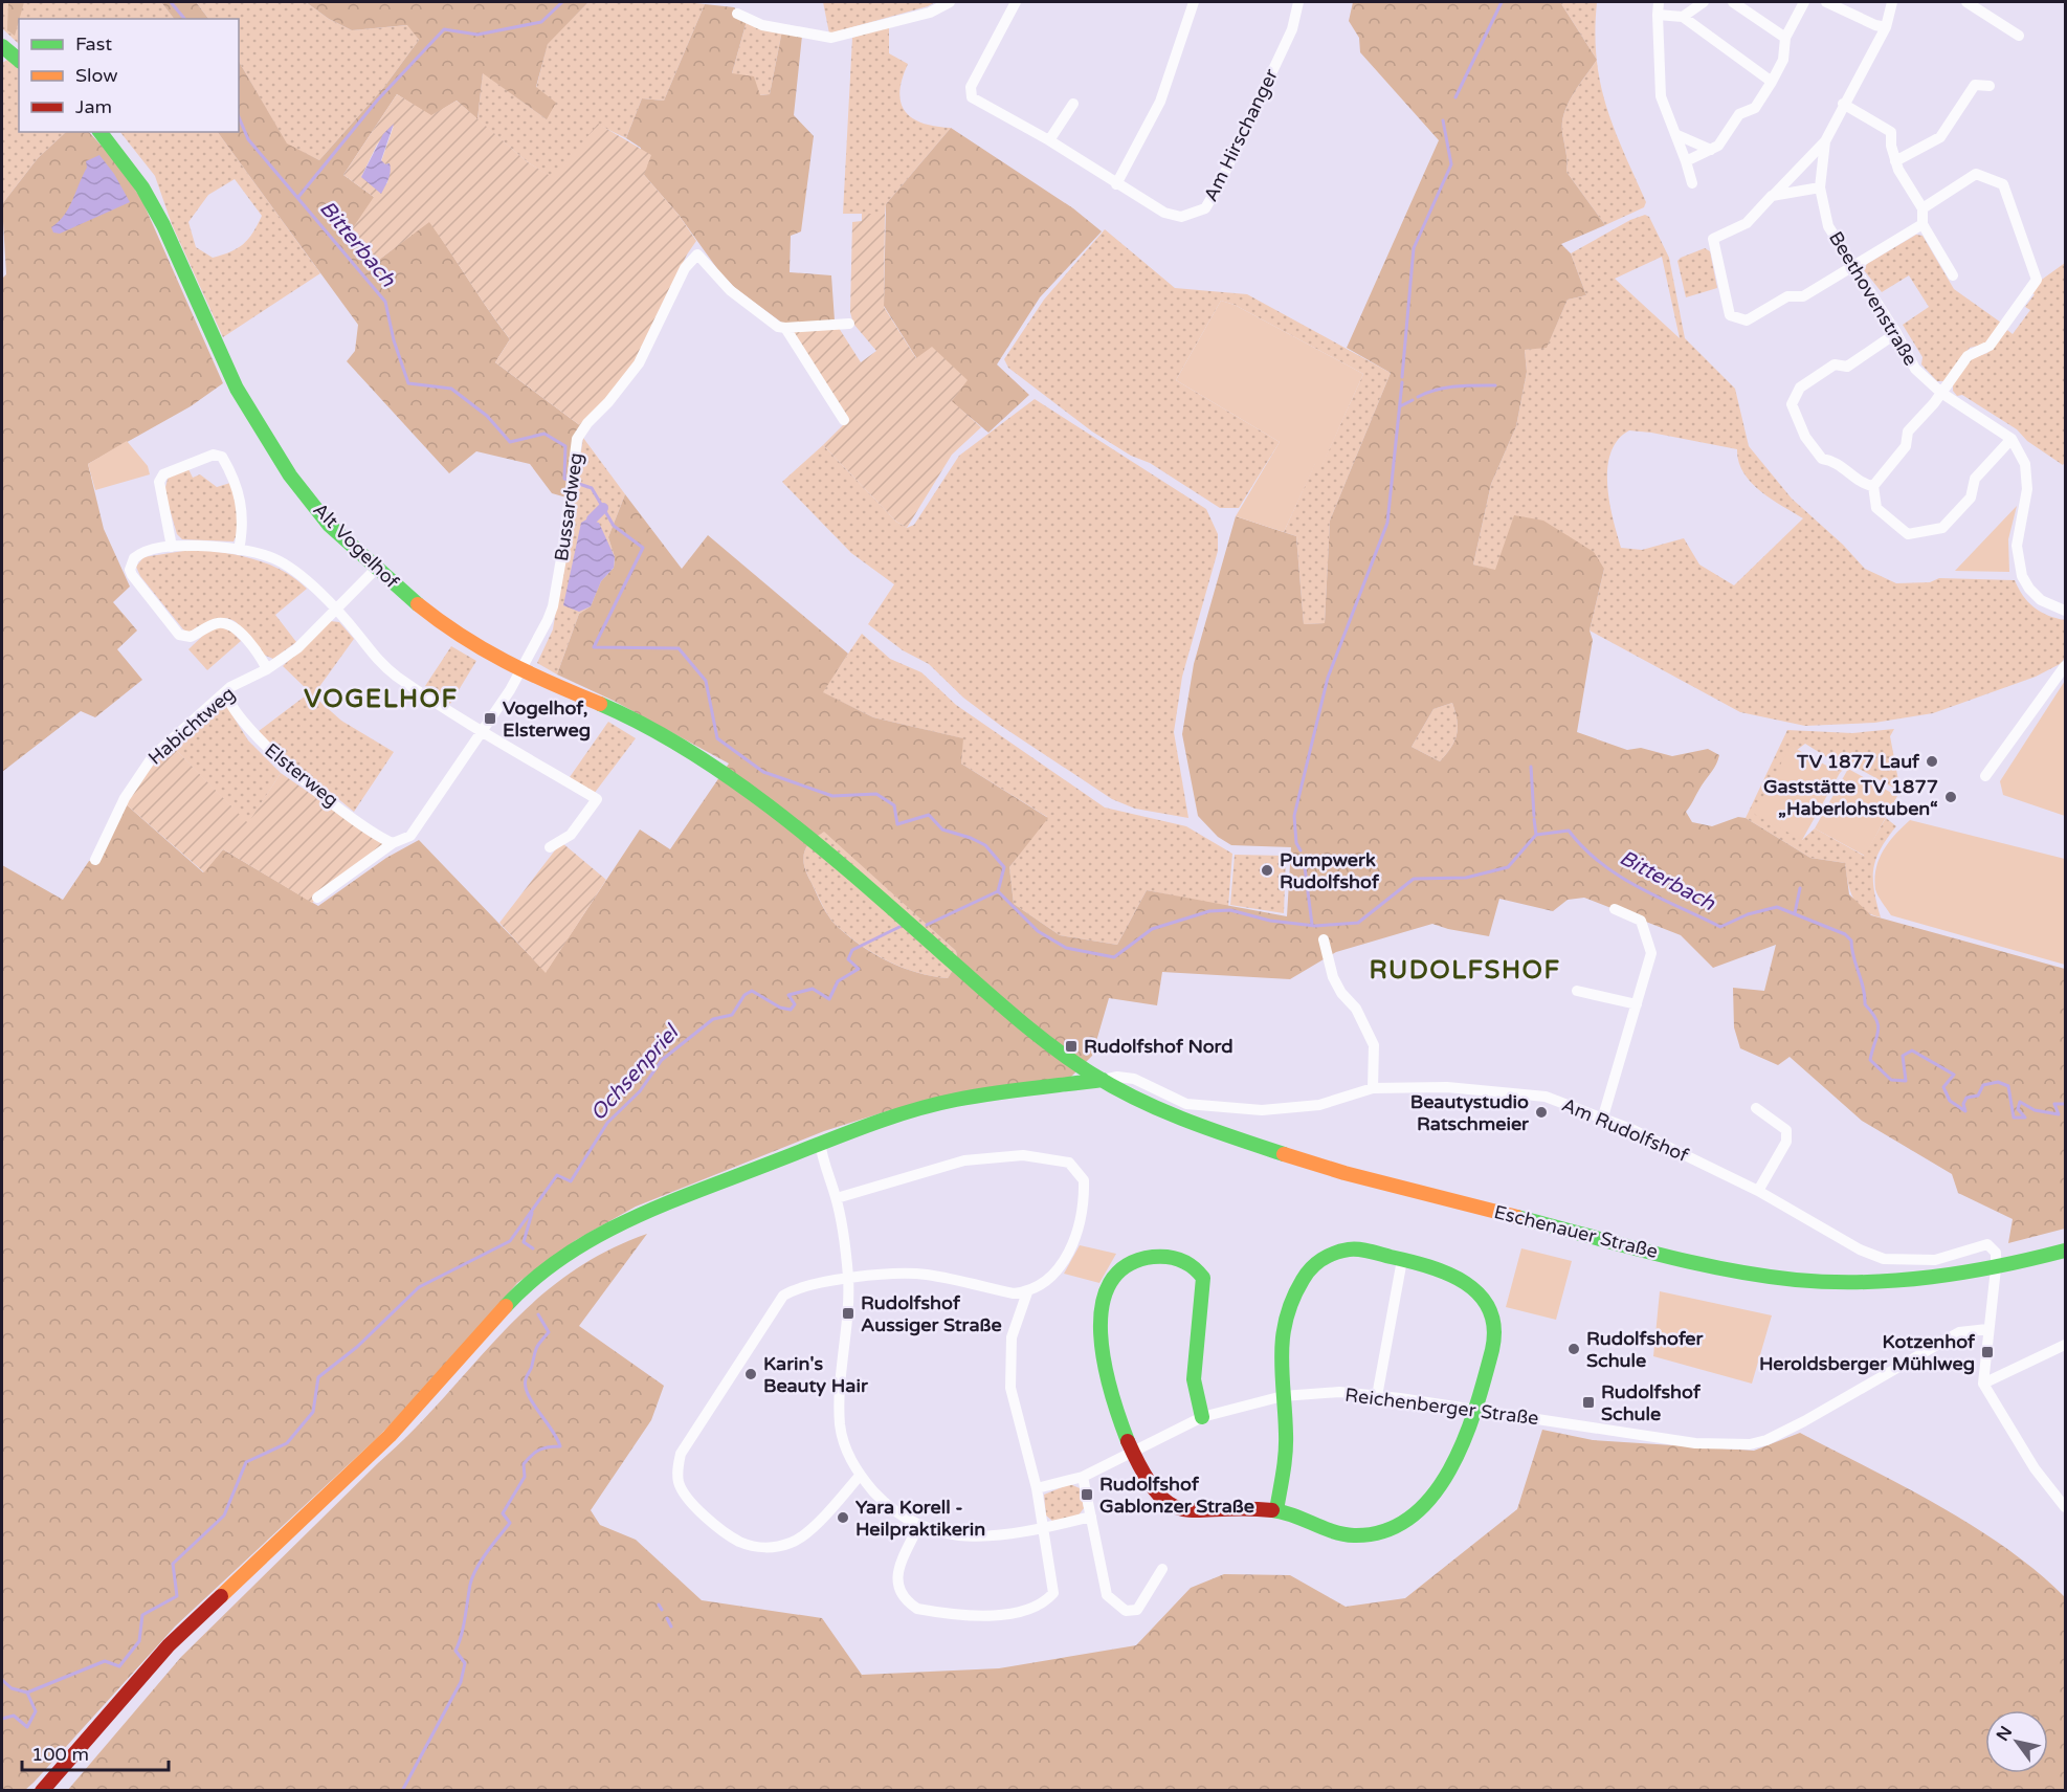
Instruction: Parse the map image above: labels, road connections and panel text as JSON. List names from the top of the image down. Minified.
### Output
{"streets":{"street":["Am Hirschanger","Beethovenstraße","Bussardweg","Alt Vogelhof","Habichtweg","Elsterweg","Am Rudolfshof","Eschenauer Straße","Reichenberger Straße"]},"crossings":[["Bussardweg","Alt Vogelhof"],["Bussardweg","Eschenauer Straße"],["Alt Vogelhof","Habichtweg"],["Alt Vogelhof","Eschenauer Straße"],["Habichtweg","Elsterweg"],["Am Rudolfshof","Eschenauer Straße"]],"districts":["VOGELHOF","RUDOLFSHOF"],"water":["Bitterbach","Ochsenpriel"],"places":{"transit":["Vogelhof, Elsterweg","Rudolfshof Nord","Rudolfshof Aussiger Straße","Kotzenhof Heroldsberger Mühlweg","Rudolfshof Schule","Rudolfshof Gablonzer Straße"],"other":["TV 1877 Lauf","Gaststätte TV 1877 „Haberlohstuben“","Pumpwerk Rudolfshof","Beautystudio Ratschmeier","Rudolfshofer Schule","Karin's Beauty Hair","Yara Korell - Heilpraktikerin"]},"legend":["Fast","Slow","Jam"],"scale_bar":"100 m","north":"top left"}
